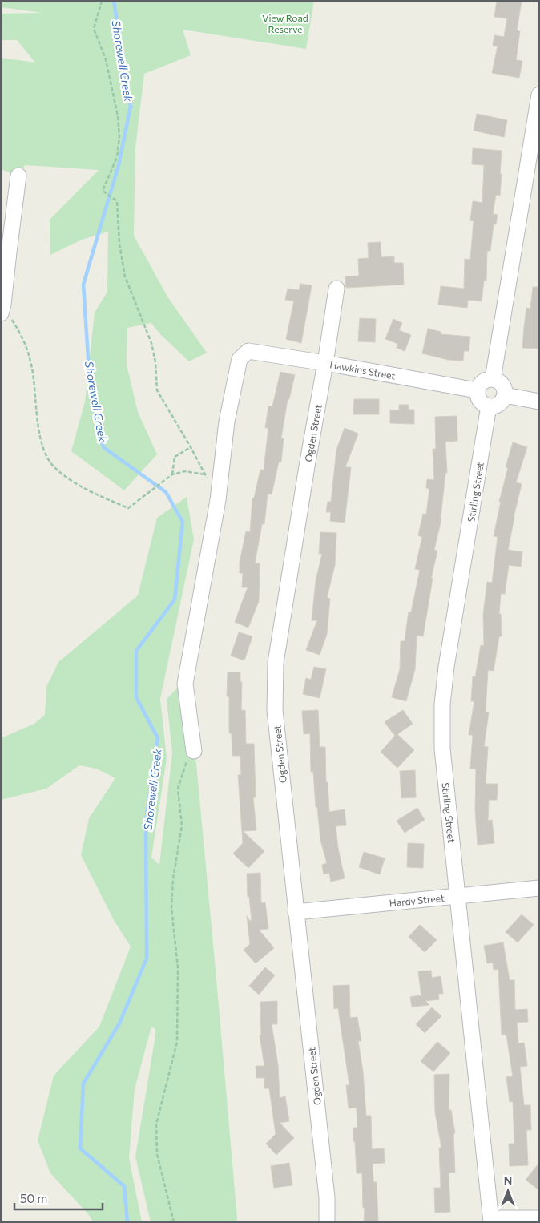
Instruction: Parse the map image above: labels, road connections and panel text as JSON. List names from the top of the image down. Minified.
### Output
{"streets":{"street":["Hawkins Street","Ogden Street","Stirling Street","Hardy Street"]},"crossings":[["Hawkins Street","Ogden Street"],["Hawkins Street","Stirling Street"],["Ogden Street","Hardy Street"],["Stirling Street","Hardy Street"]],"water":["Shorewell Creek"],"parks":["View Road Reserve"],"scale_bar":"50 m","north":"top"}
